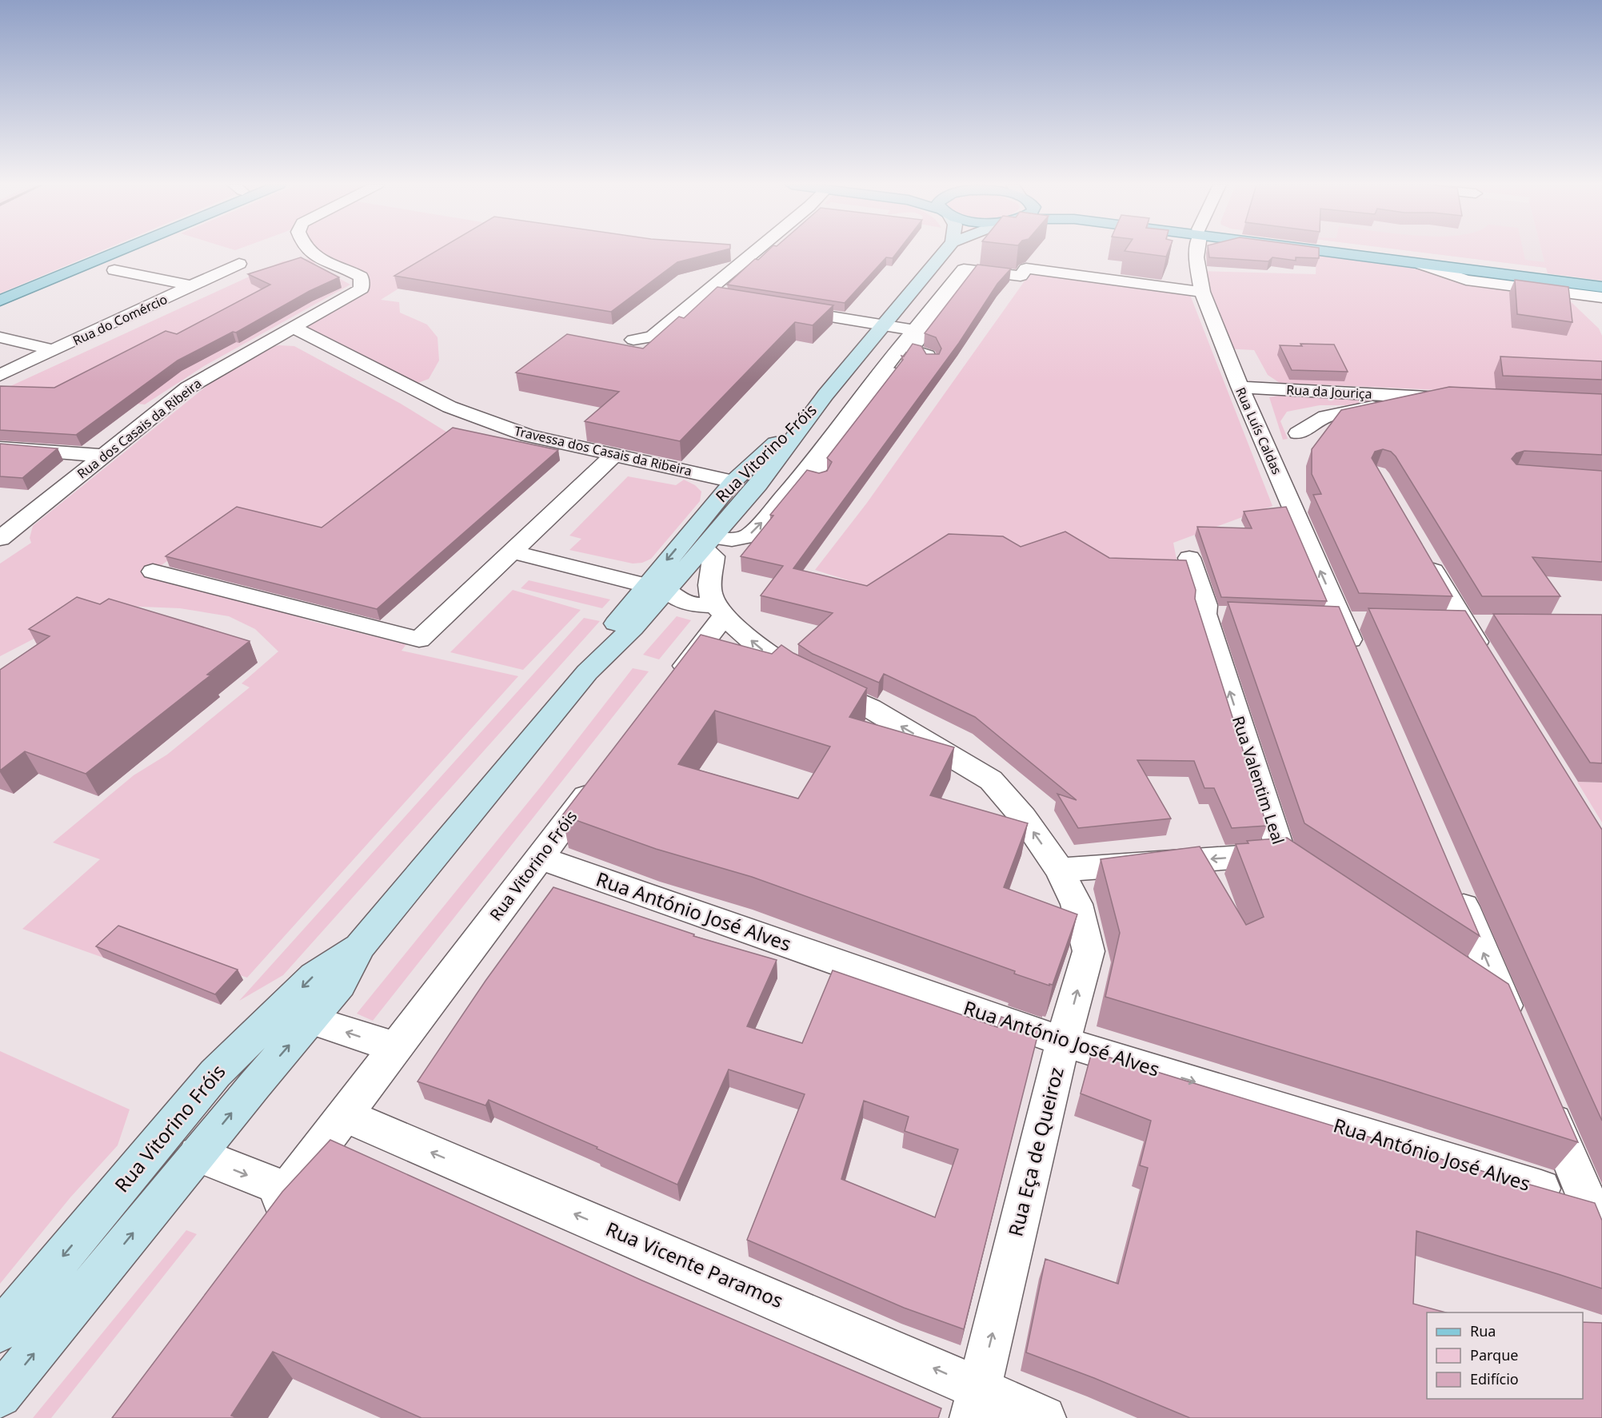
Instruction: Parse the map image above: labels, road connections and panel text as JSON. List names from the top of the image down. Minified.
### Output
{"streets":{"main road":["Rua Vitorino Fróis"],"street":["Rua do Comércio","Rua da Jouriça","Rua dos Casais da Ribeira","Rua Luís Caldas","Travessa dos Casais da Ribeira","Rua Valentim Leal","Rua António José Alves","Rua Eça de Queiroz","Rua Vicente Paramos"]},"crossings":[["Rua da Jouriça","Rua Luís Caldas"],["Rua dos Casais da Ribeira","Travessa dos Casais da Ribeira"],["Rua Luís Caldas","Rua Vitorino Fróis"],["Travessa dos Casais da Ribeira","Rua Vitorino Fróis"],["Rua Vitorino Fróis","Rua António José Alves"],["Rua Vitorino Fróis","Rua Vicente Paramos"],["Rua António José Alves","Rua Eça de Queiroz"],["Rua Eça de Queiroz","Rua Vicente Paramos"]],"one_way":["Rua Luís Caldas","Rua Valentim Leal","Rua António José Alves","Rua Eça de Queiroz","Rua Vicente Paramos"],"legend":["Rua","Parque","Edifício"]}
